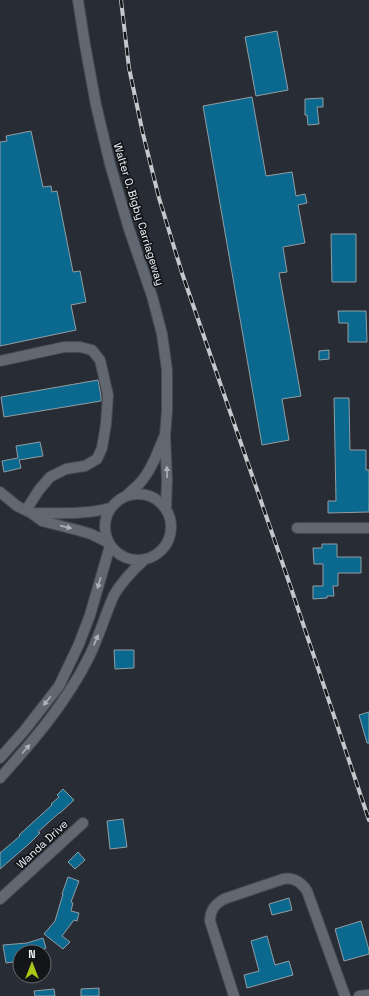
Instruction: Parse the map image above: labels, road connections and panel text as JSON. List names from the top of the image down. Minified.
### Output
{"streets":{"street":["Walter O. Bigby Carriageway","Wanda Drive"]},"north":"top"}
